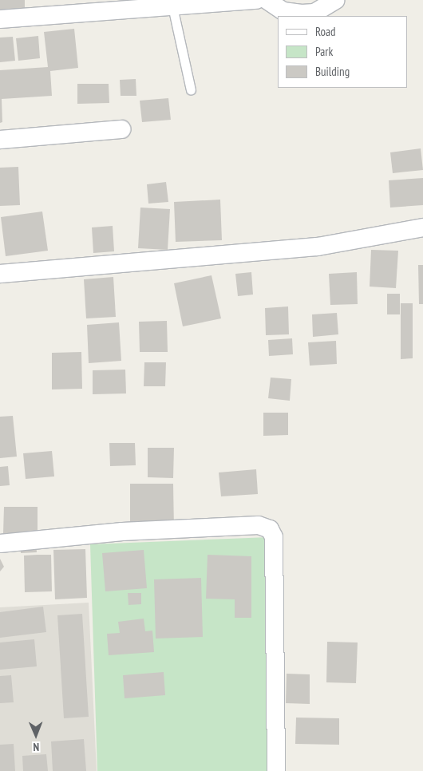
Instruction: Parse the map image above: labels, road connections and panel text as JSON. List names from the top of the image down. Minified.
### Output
{"legend":["Road","Park","Building"],"north":"bottom"}
